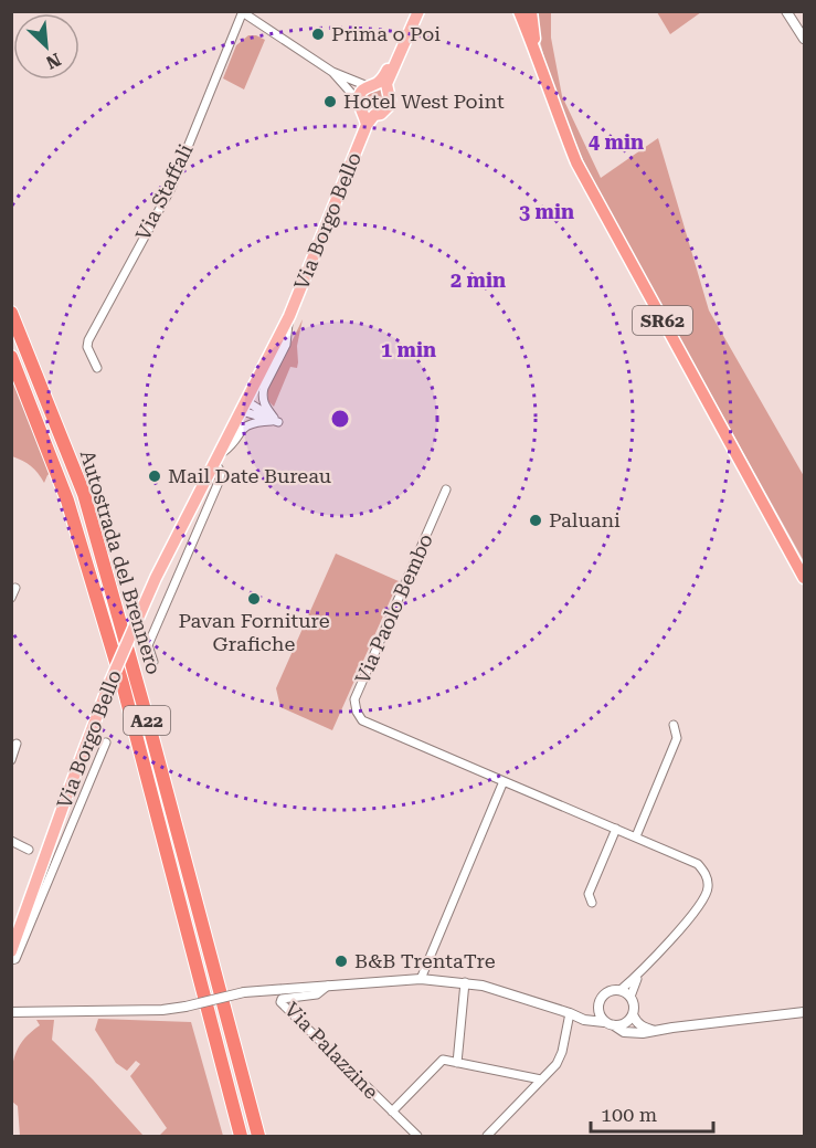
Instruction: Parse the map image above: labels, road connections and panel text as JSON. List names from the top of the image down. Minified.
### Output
{"streets":{"highway":["SR62","Autostrada del Brennero","A22"],"main road":["Via Borgo Bello"],"street":["Via Staffali","Via Paolo Bembo","Via Palazzine"]},"crossings":[["Via Staffali","Via Borgo Bello"]],"places":["Prima o Poi","Hotel West Point","Mail Date Bureau","Paluani","Pavan Forniture Grafiche","B&B TrentaTre"],"scale_bar":"100 m","north":"bottom right","rings":["4 min","3 min","2 min","1 min"]}
